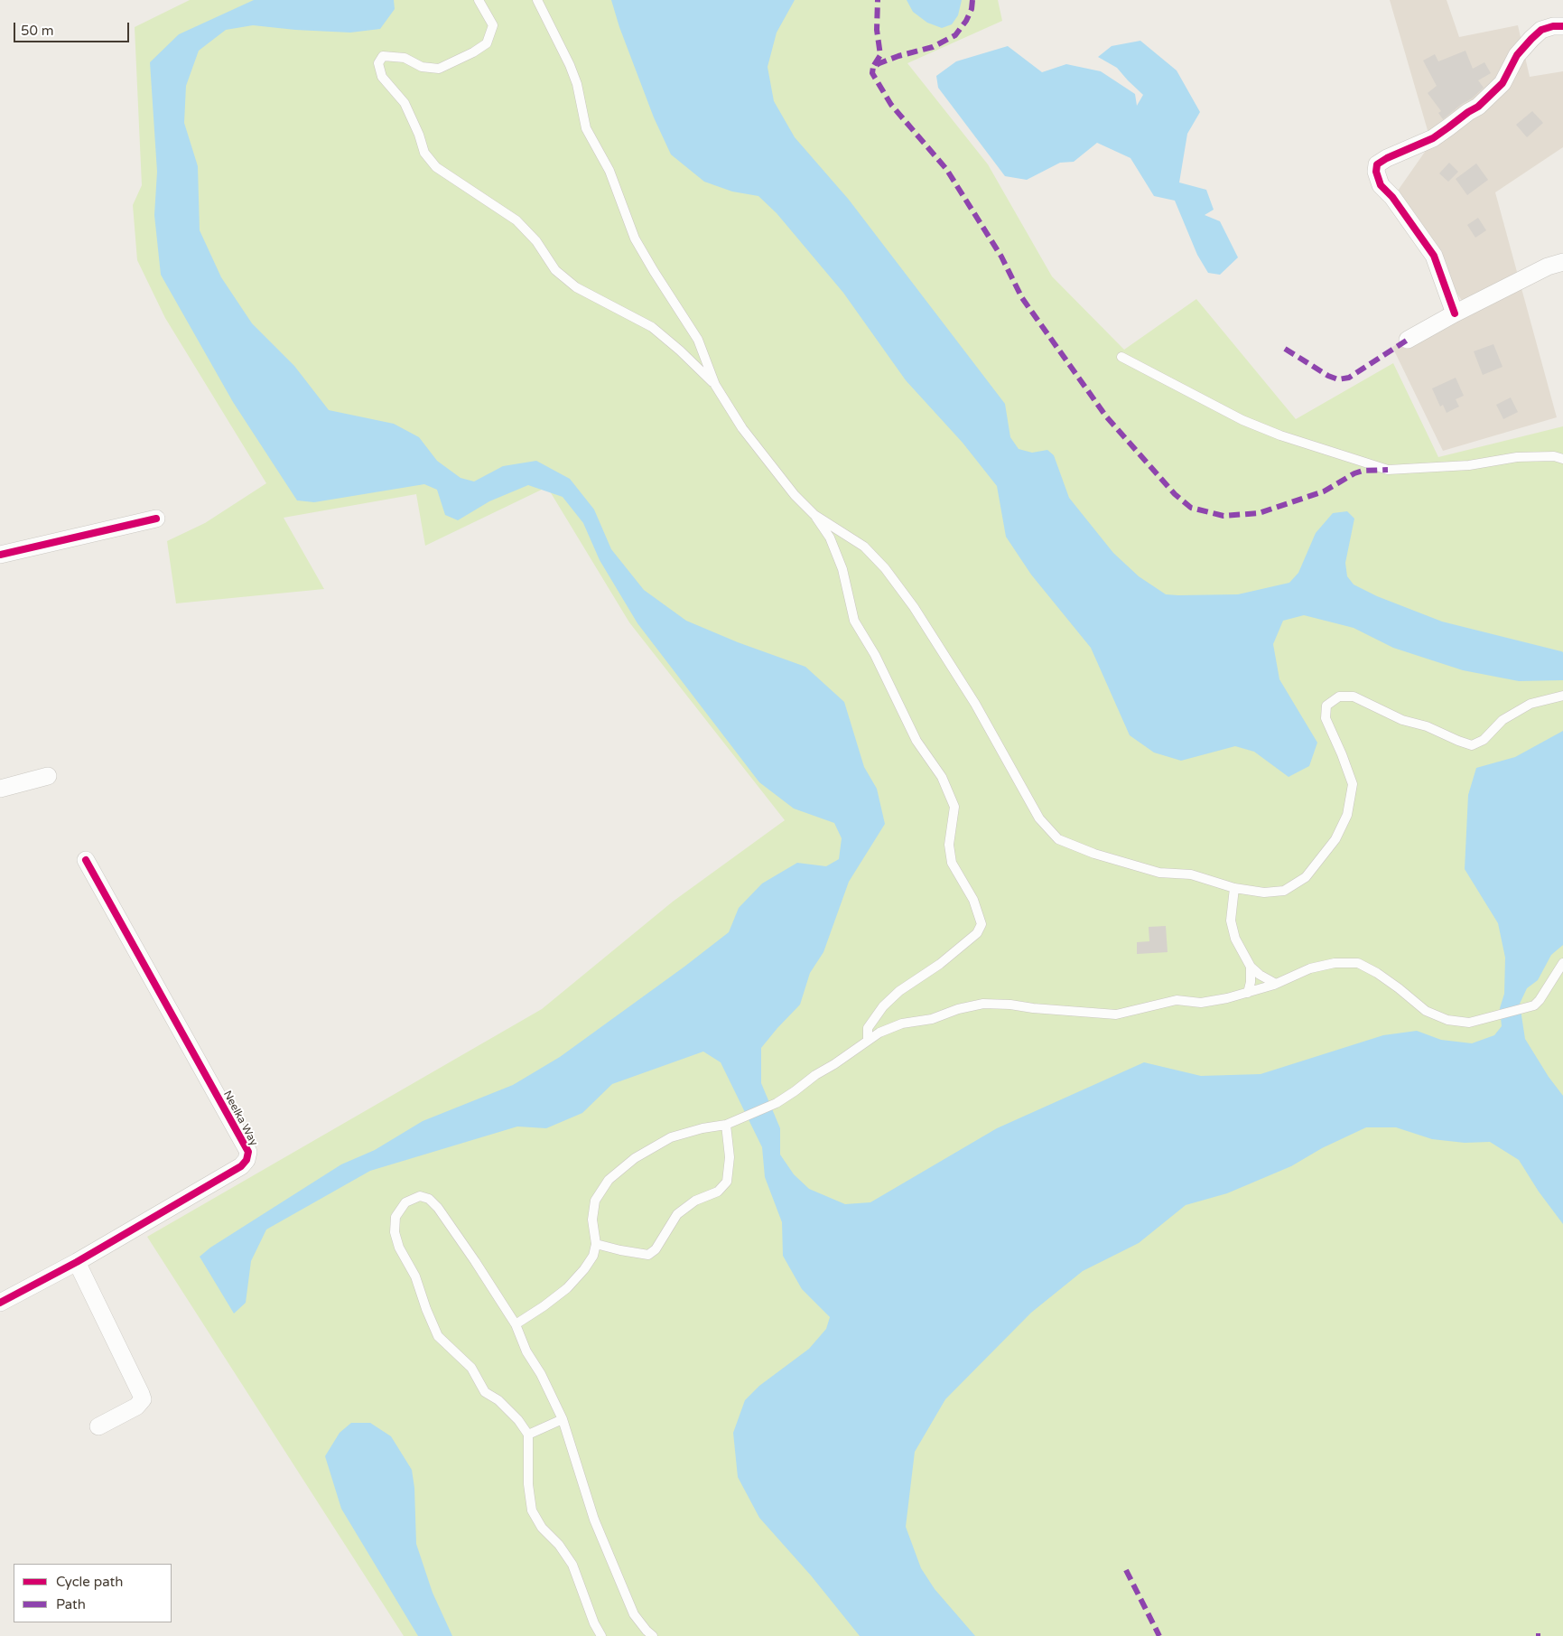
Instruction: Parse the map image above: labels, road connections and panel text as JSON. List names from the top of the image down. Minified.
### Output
{"streets":{"street":["Neelka Way"]},"legend":["Cycle path","Path"],"scale_bar":"50 m"}
